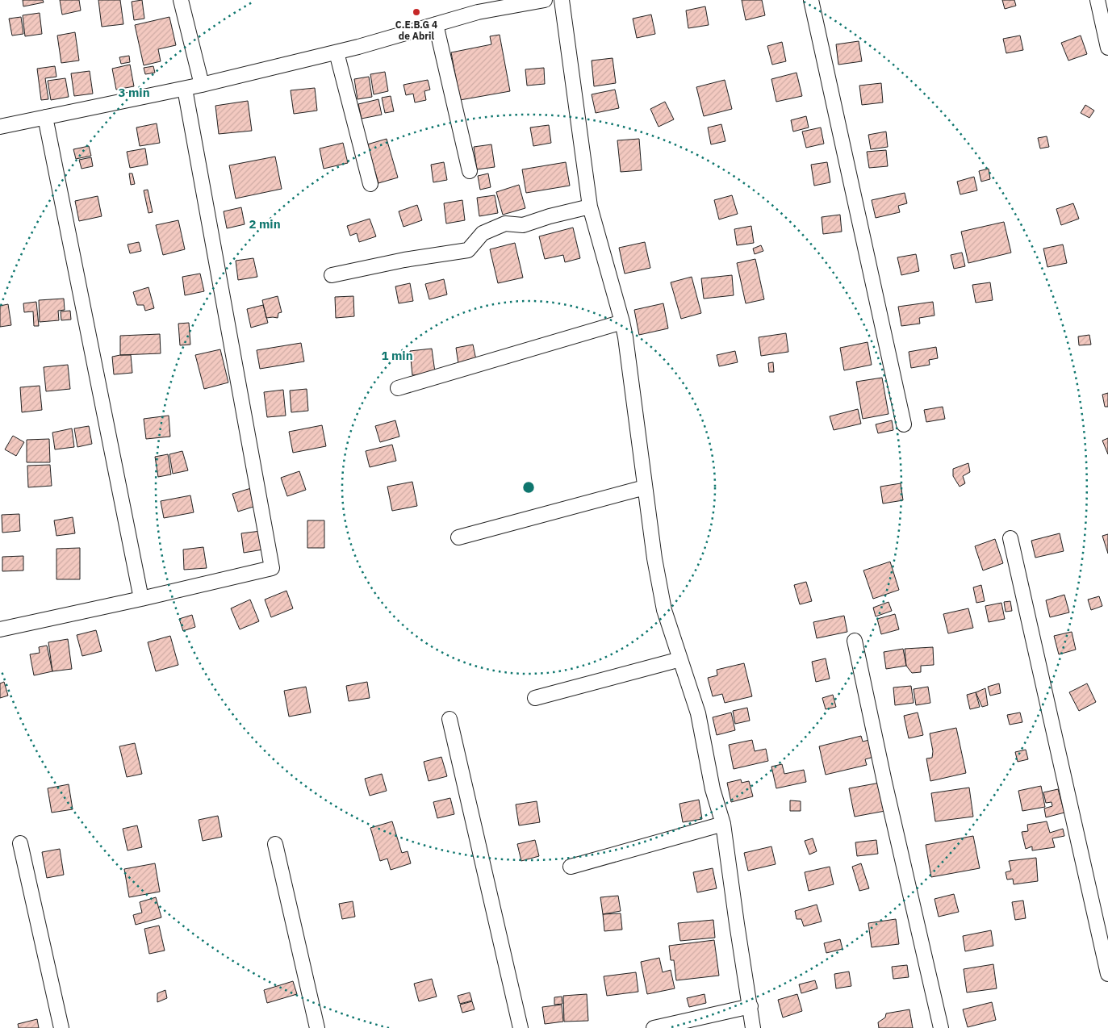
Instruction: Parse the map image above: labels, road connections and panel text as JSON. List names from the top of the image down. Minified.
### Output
{"places":["C.E.B.G 4 de Abril"],"rings":["3 min","2 min","1 min"]}
